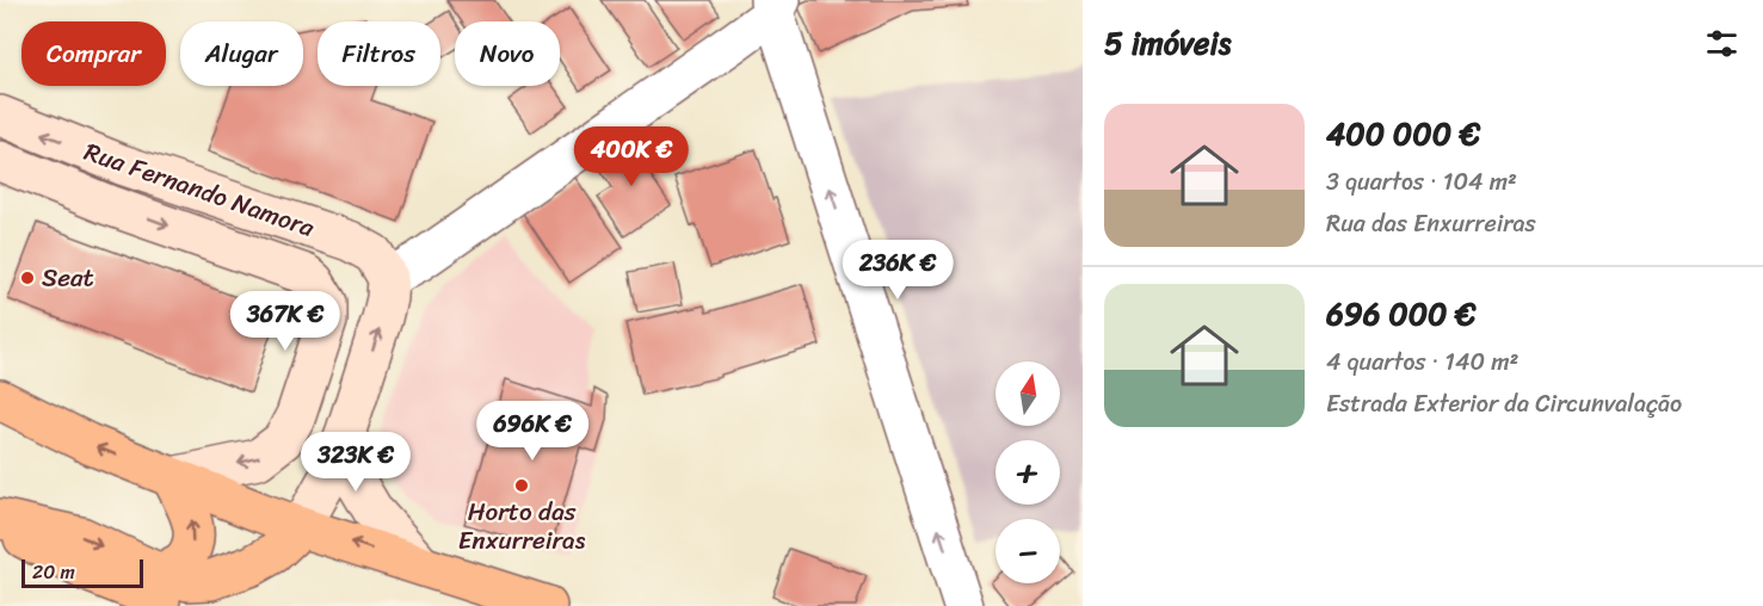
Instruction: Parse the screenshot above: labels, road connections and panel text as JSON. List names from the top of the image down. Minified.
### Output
{"streets":{"main road":["Rua Fernando Namora"]},"places":["Seat","Horto das Enxurreiras"],"scale_bar":"20 m","north":"top","page":{"heading":"5 imóveis","chip":["Comprar","Alugar","Filtros","Novo"],"list":[{"name":"400 000 €","note":"3 quartos · 104 m² · Rua das Enxurreiras"},{"name":"696 000 €","note":"4 quartos · 140 m² · Estrada Exterior da Circunvalação"}],"price":["400K €","236K €","367K €","696K €","323K €"],"map_buttons":["+","−"],"scale":"20 m"}}
